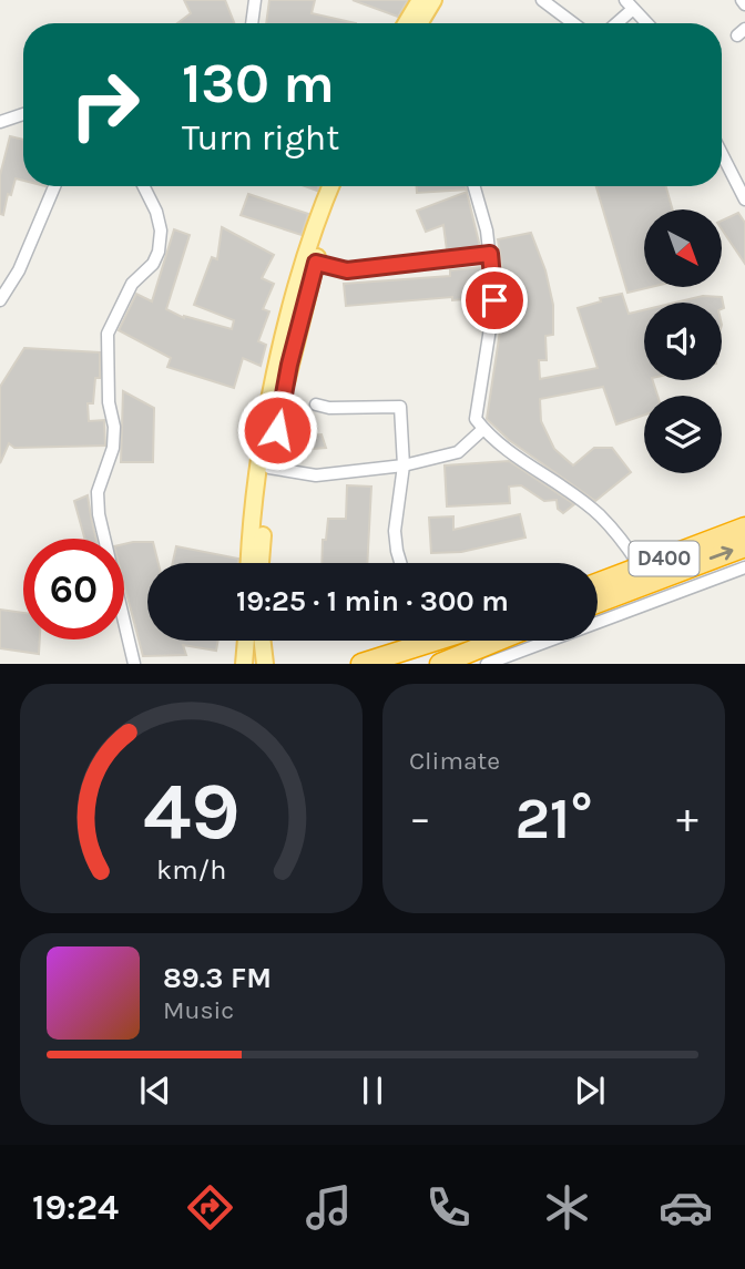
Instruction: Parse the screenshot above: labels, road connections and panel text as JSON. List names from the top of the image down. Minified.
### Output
{"streets":{"highway":["D400"]},"north":"bottom right","page":{"turn":["130 m","Turn right"],"limit":"60","trip":"19:25 · 1 min · 300 m","tile":"Climate","heat":["−","21°","+"],"song":["89.3 FM","Music"],"tabs":"19:24","gauge":["49","km/h"]}}
